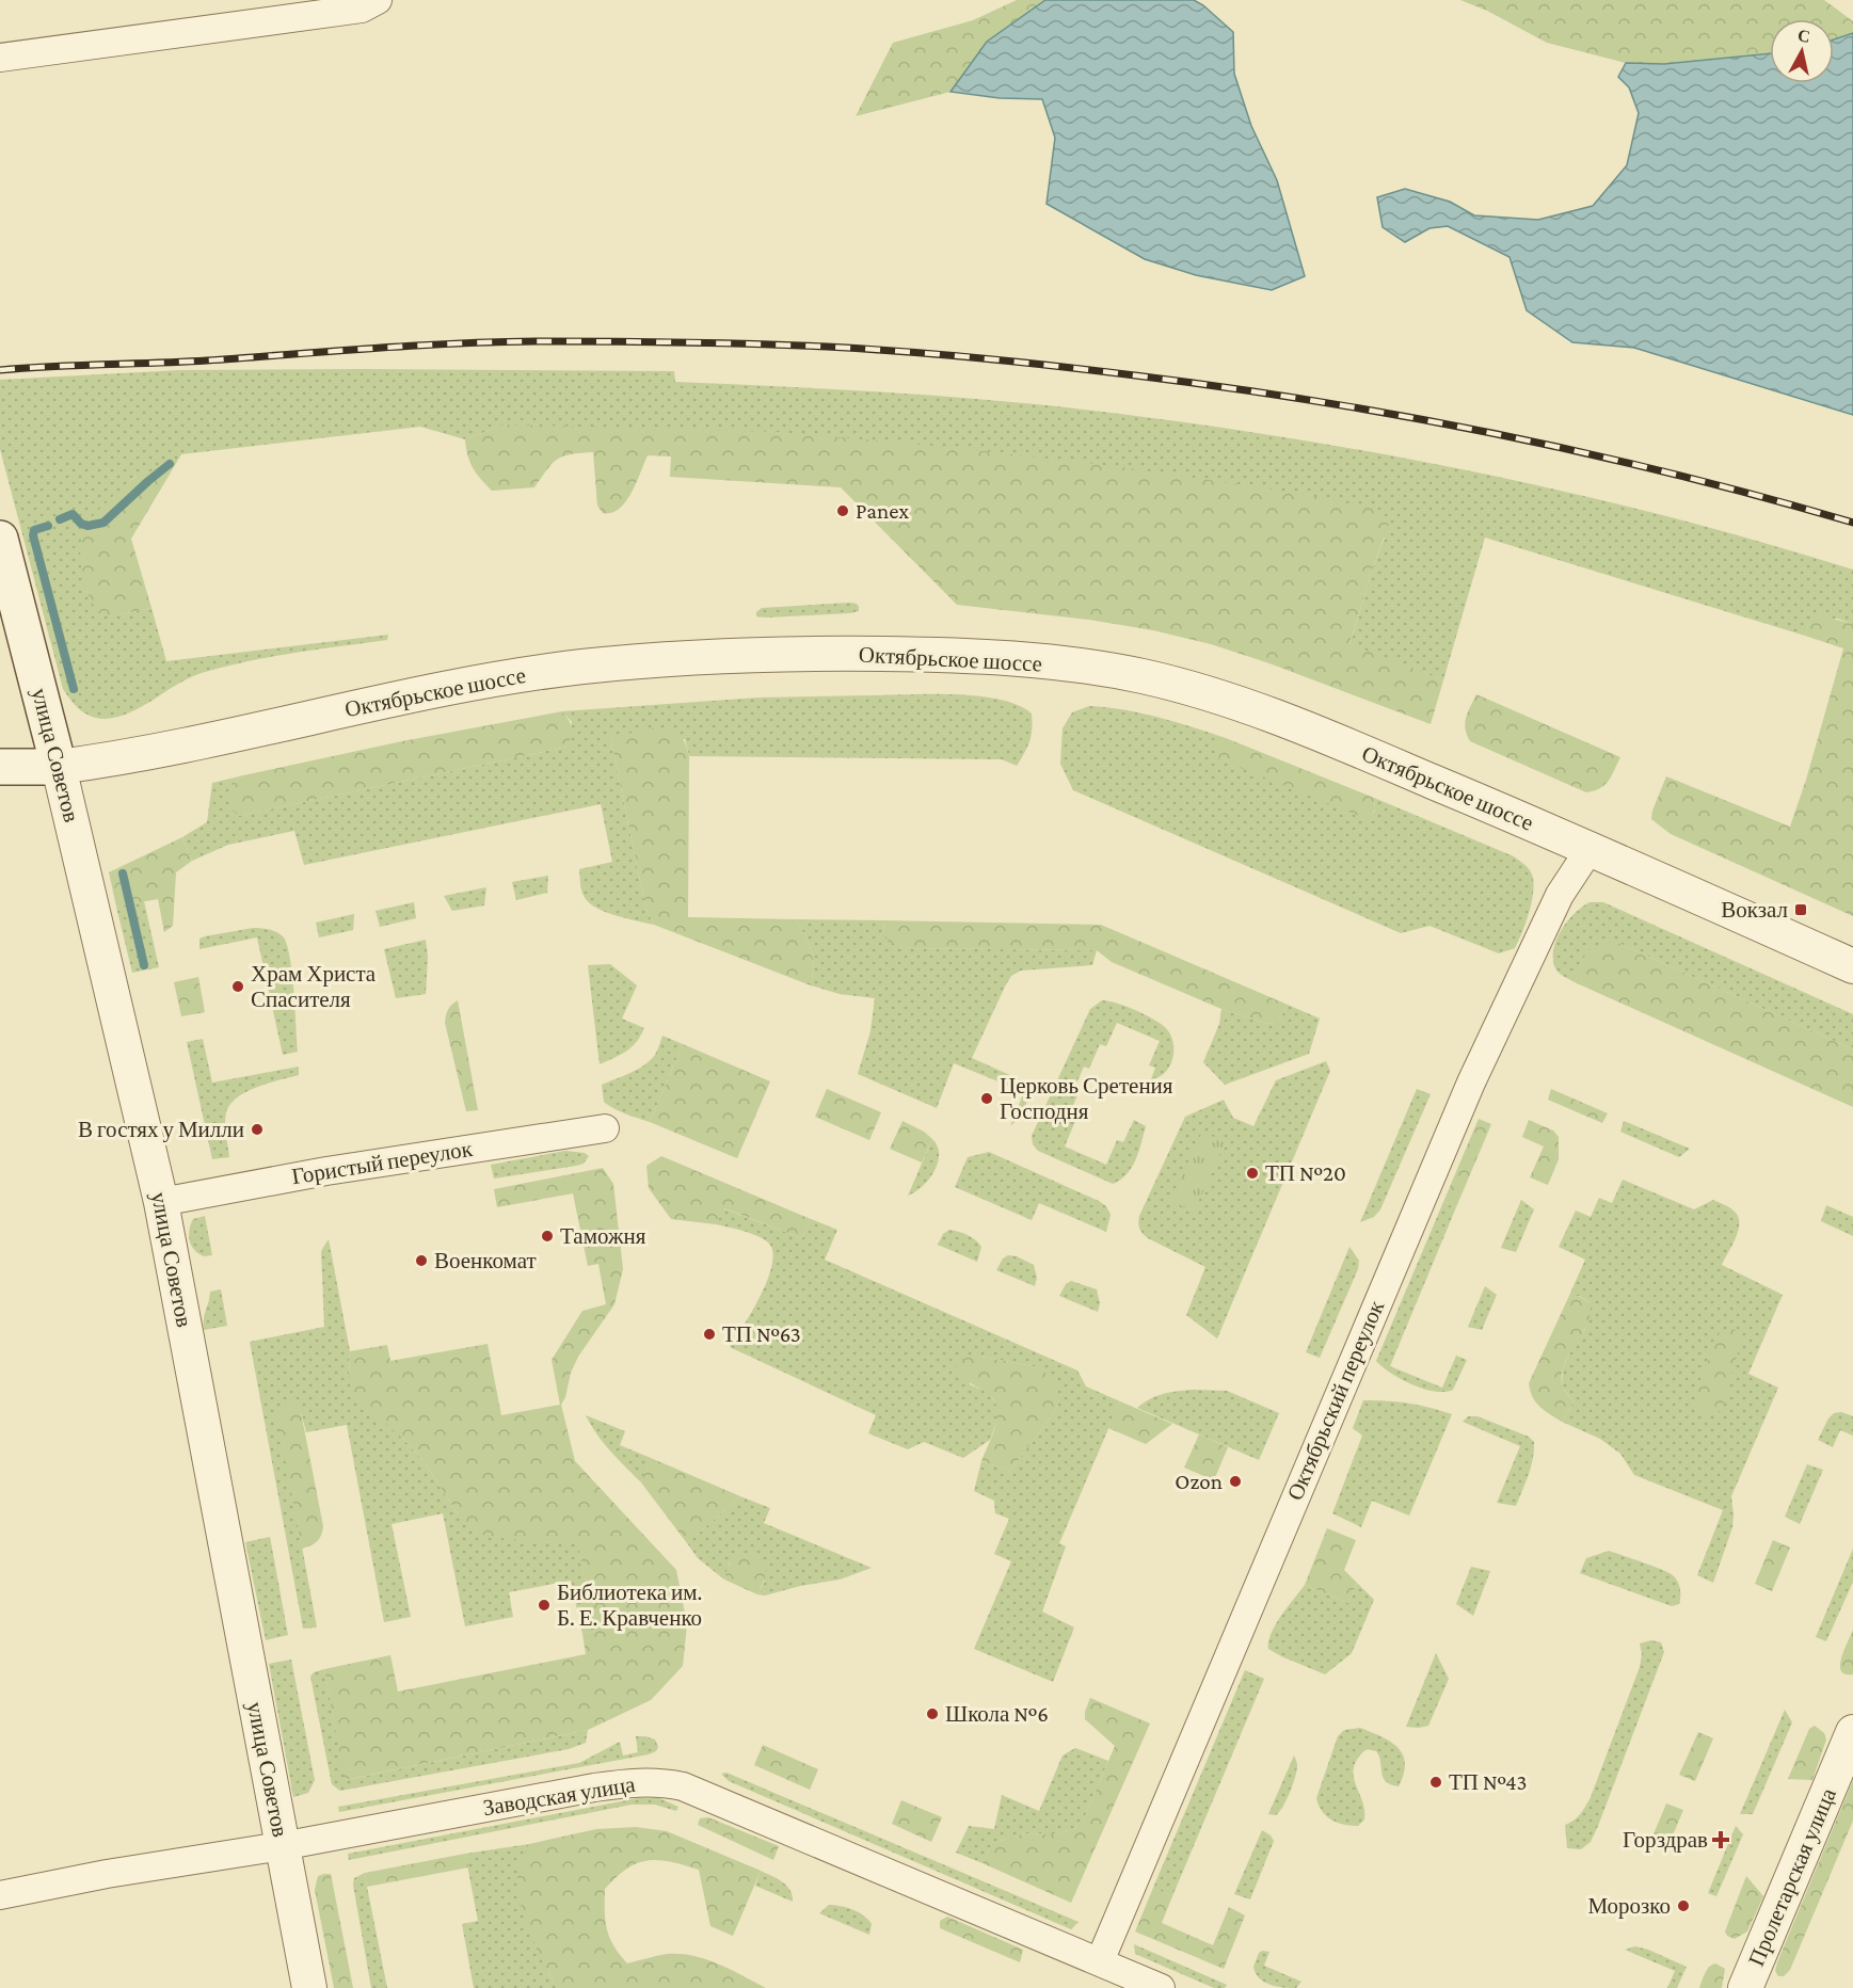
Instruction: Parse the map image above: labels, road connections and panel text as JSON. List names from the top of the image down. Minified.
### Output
{"streets":{"main road":["Октябрьское шоссе","улица Советов"],"street":["Гористый переулок","Октябрьский переулок","Заводская улица","Пролетарская улица"]},"crossings":[["Октябрьское шоссе","улица Советов"],["Октябрьское шоссе","Октябрьский переулок"],["улица Советов","Гористый переулок"],["улица Советов","Заводская улица"],["Октябрьский переулок","Заводская улица"]],"places":{"other":["Panex","Храм Христа Спасителя","Церковь Сретения Господня","В гостях у Милли","ТП №20","Таможня","Военкомат","ТП №63","Ozon","Библиотека им. Б. Е. Кравченко","Школа №6","ТП №43","Морозко"],"transit":["Вокзал"],"health":["Горздрав"]},"north":"top"}
